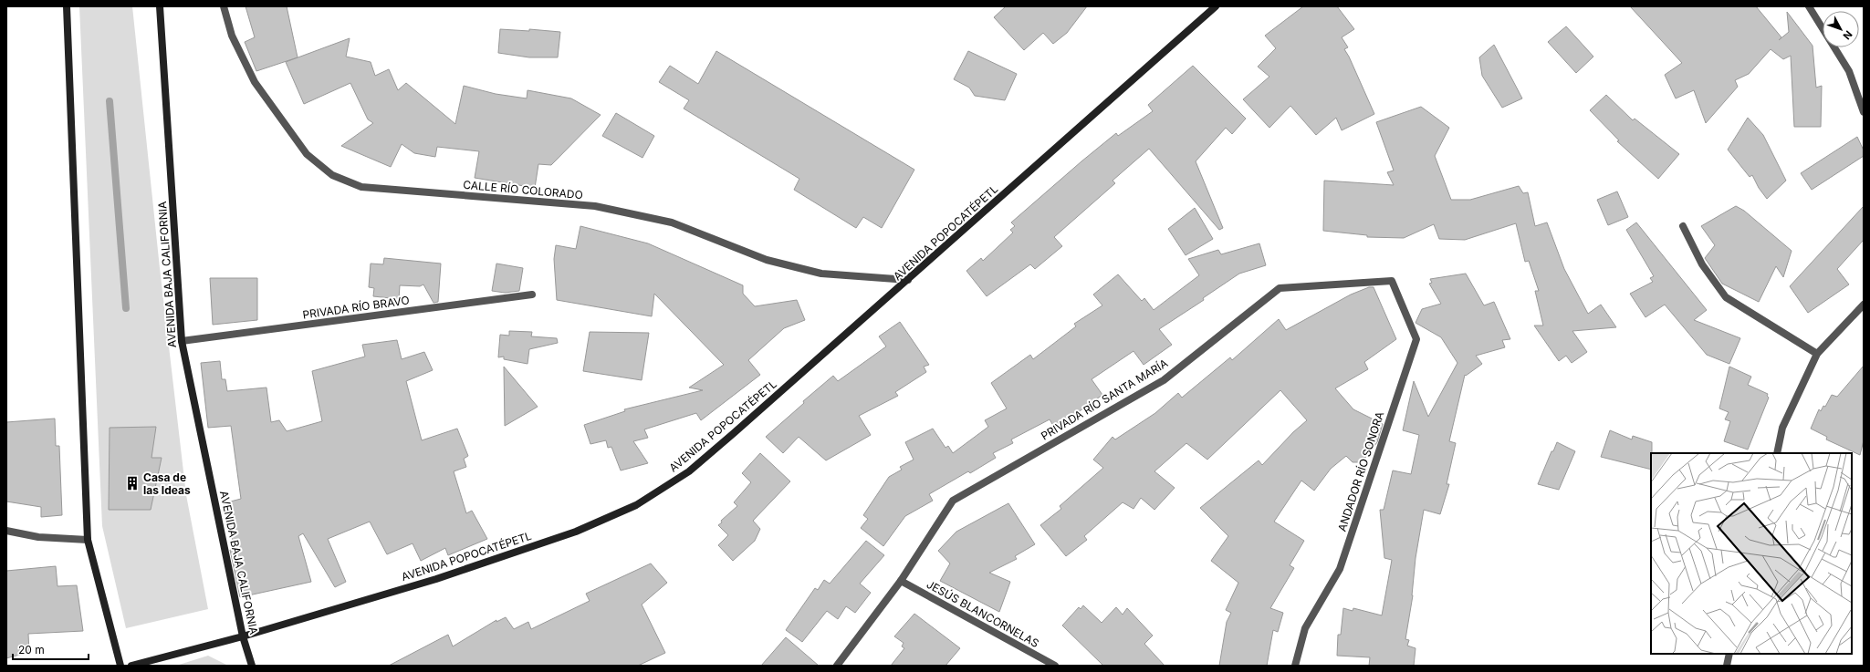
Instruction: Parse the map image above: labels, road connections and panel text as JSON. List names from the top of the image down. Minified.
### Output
{"streets":{"main road":["AVENIDA POPOCATÉPETL","AVENIDA BAJA CALIFORNIA"],"street":["CALLE RÍO COLORADO","PRIVADA RÍO BRAVO","PRIVADA RÍO SANTA MARÍA","ANDADOR RÍO SONORA","JESÚS BLANCORNELAS"]},"crossings":[["CALLE RÍO COLORADO","AVENIDA POPOCATÉPETL"],["AVENIDA POPOCATÉPETL","AVENIDA BAJA CALIFORNIA"],["AVENIDA BAJA CALIFORNIA","PRIVADA RÍO BRAVO"],["PRIVADA RÍO SANTA MARÍA","ANDADOR RÍO SONORA"],["PRIVADA RÍO SANTA MARÍA","JESÚS BLANCORNELAS"]],"places":{"building":["Casa de las Ideas"]},"scale_bar":"20 m","north":"bottom right"}
